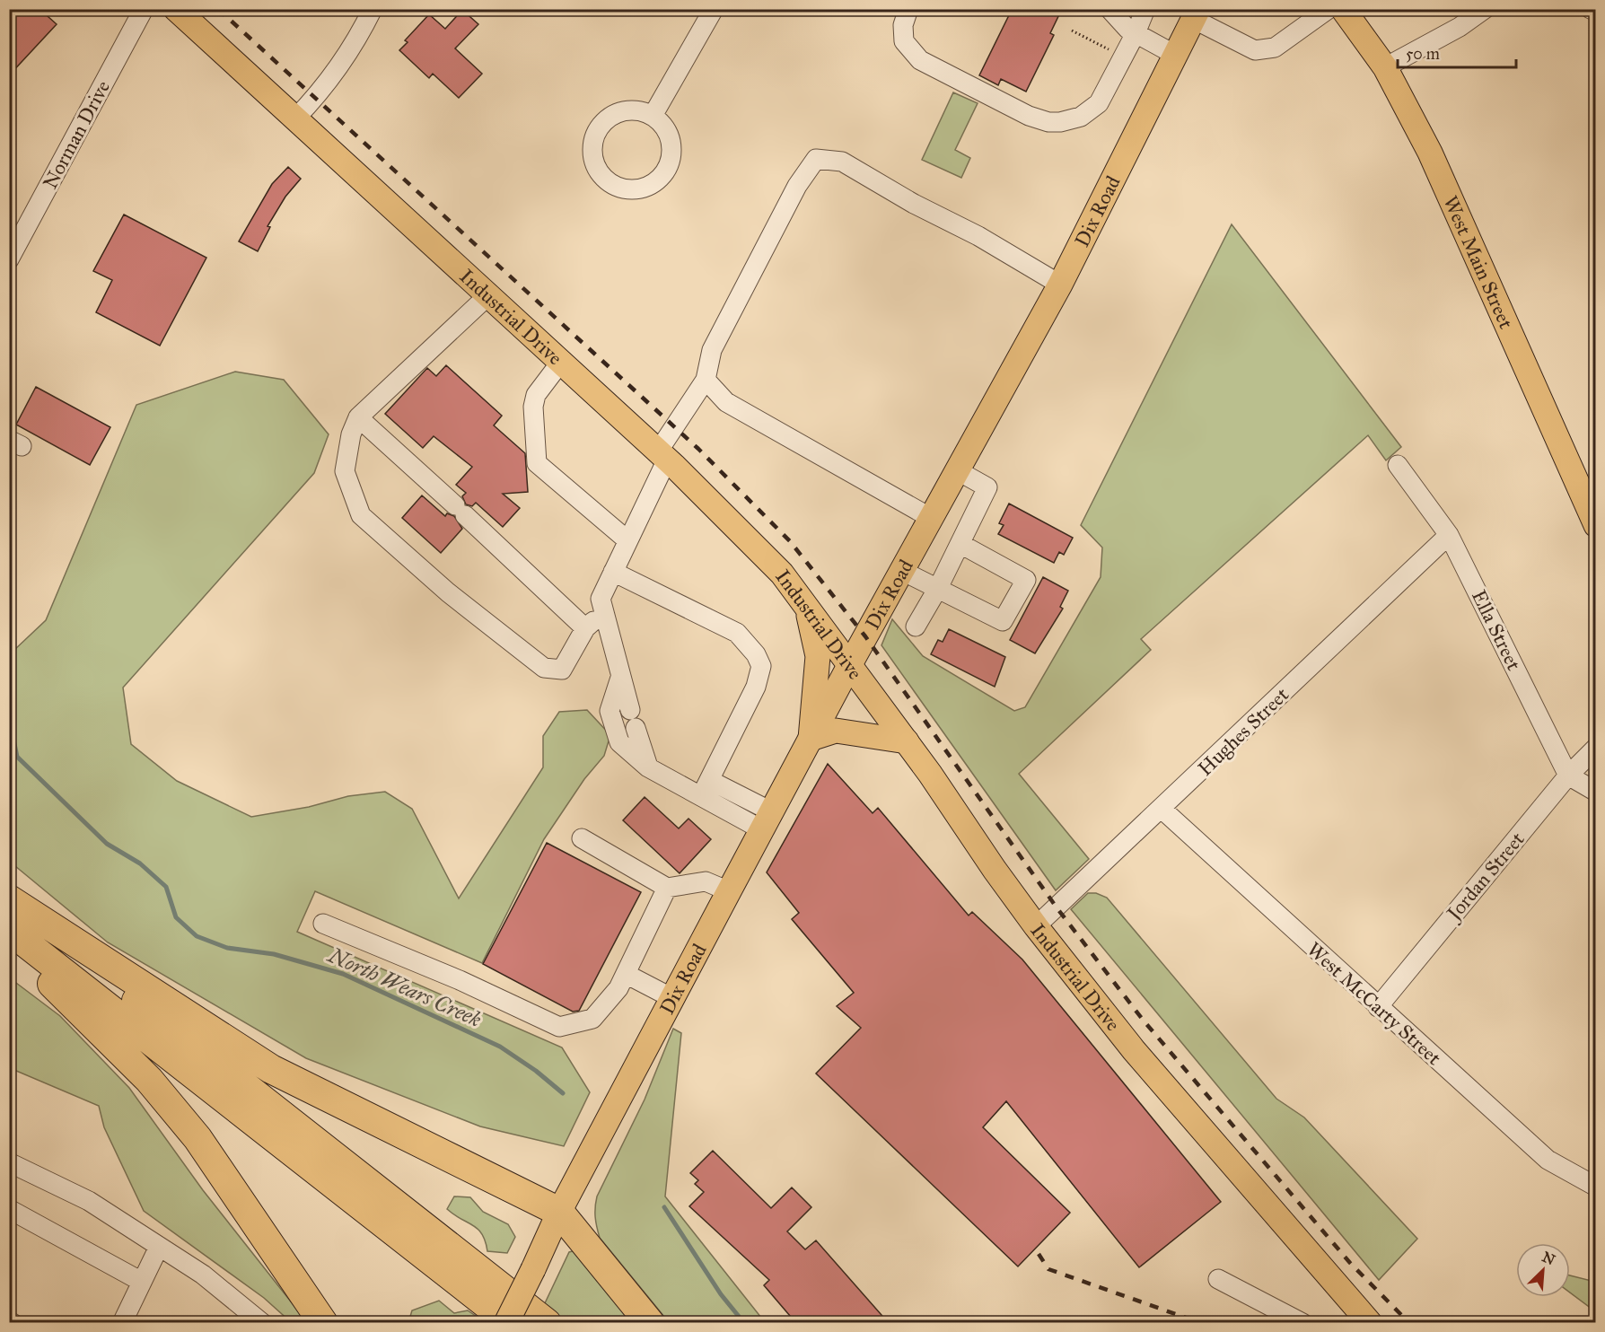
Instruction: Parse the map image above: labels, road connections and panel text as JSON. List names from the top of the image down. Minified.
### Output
{"streets":{"main road":["Dix Road","West Main Street","Industrial Drive"],"street":["Norman Drive","Ella Street","Hughes Street","Jordan Street","West McCarty Street"]},"crossings":[["Dix Road","Industrial Drive"],["Industrial Drive","Hughes Street"],["Ella Street","Hughes Street"],["Ella Street","Jordan Street"],["Hughes Street","West McCarty Street"],["Jordan Street","West McCarty Street"]],"water":["North Wears Creek"],"scale_bar":"50 m","north":"top right"}
